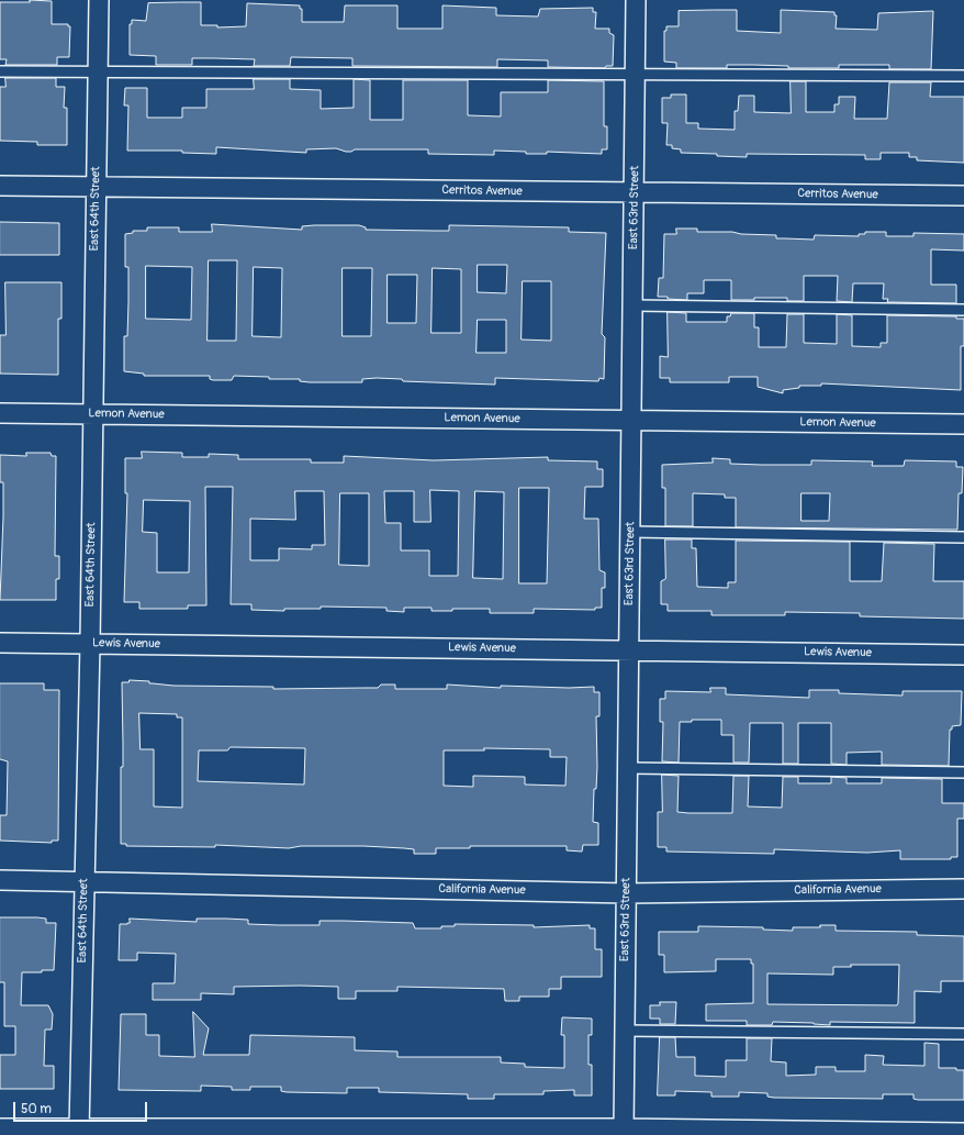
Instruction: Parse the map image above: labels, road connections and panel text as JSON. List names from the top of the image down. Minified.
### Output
{"streets":{"street":["Cerritos Avenue","East 63rd Street","East 64th Street","Lemon Avenue","Lewis Avenue","California Avenue"]},"crossings":[["Cerritos Avenue","East 63rd Street"],["Cerritos Avenue","East 64th Street"],["East 63rd Street","Lemon Avenue"],["East 63rd Street","Lewis Avenue"],["East 63rd Street","California Avenue"],["East 64th Street","Lemon Avenue"],["East 64th Street","Lewis Avenue"],["East 64th Street","California Avenue"]],"scale_bar":"50 m"}
